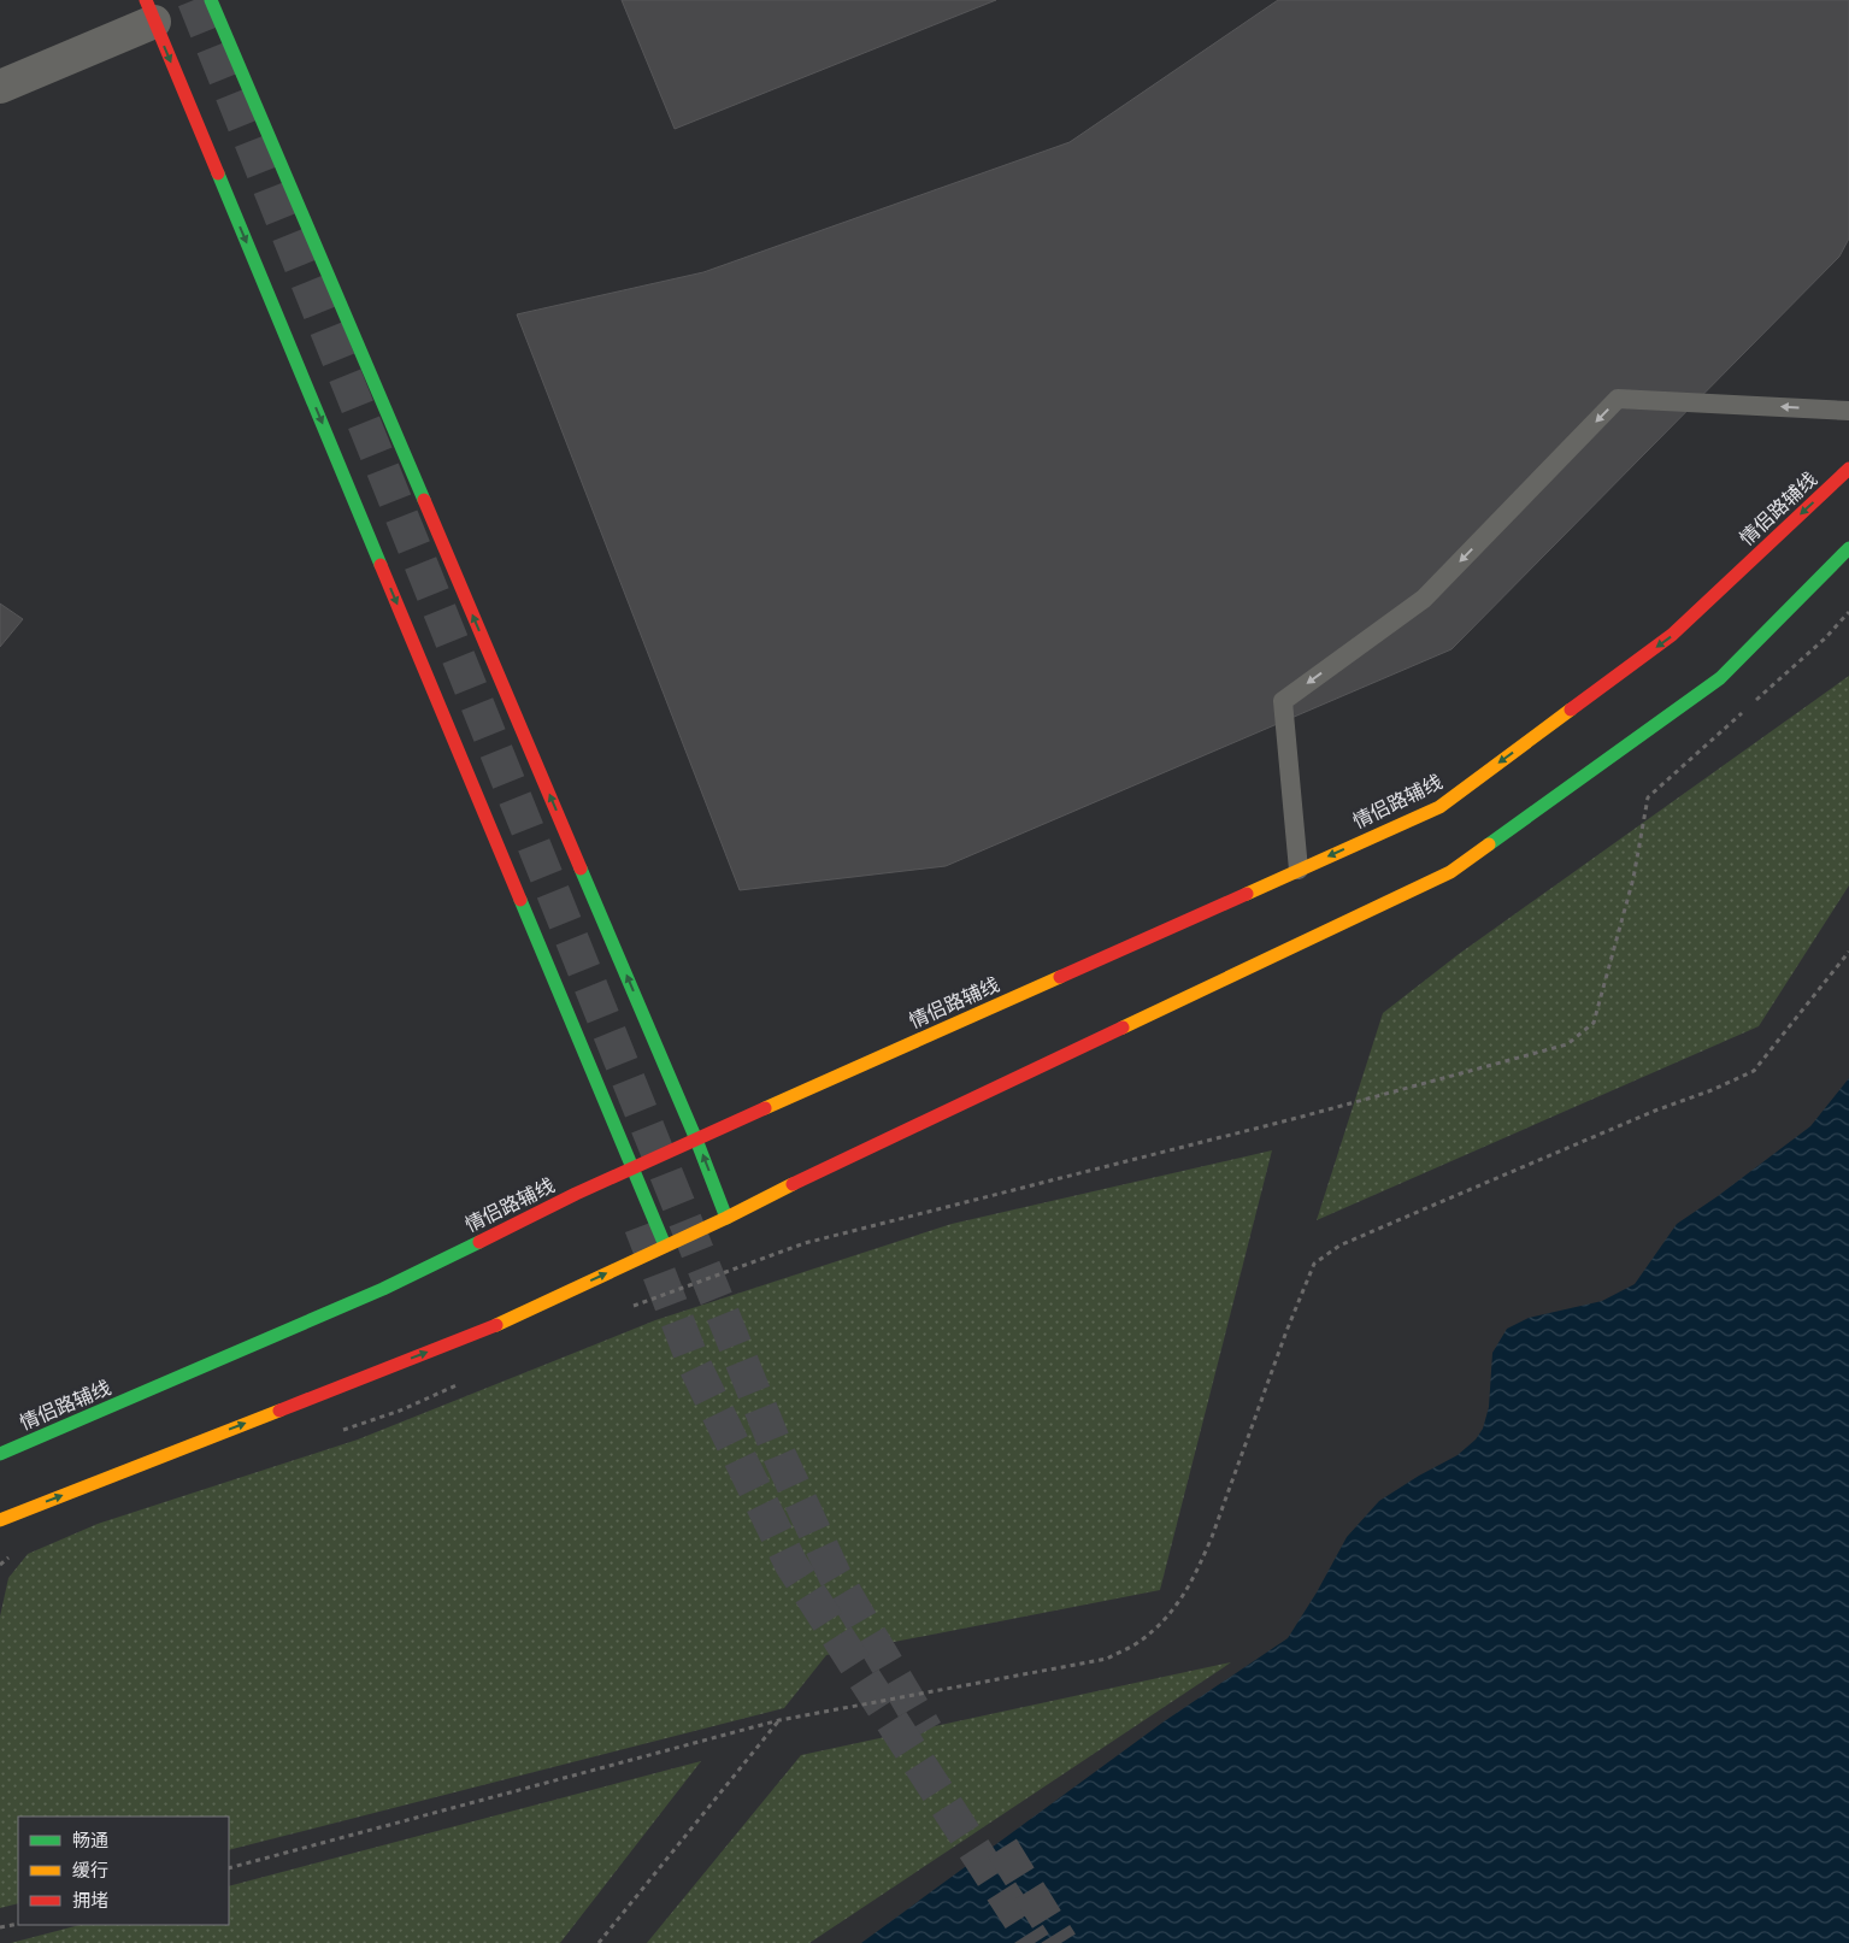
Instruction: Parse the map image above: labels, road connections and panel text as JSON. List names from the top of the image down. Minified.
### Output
{"streets":{"main road":["情侣路辅线"]},"legend":["畅通","缓行","拥堵"]}
